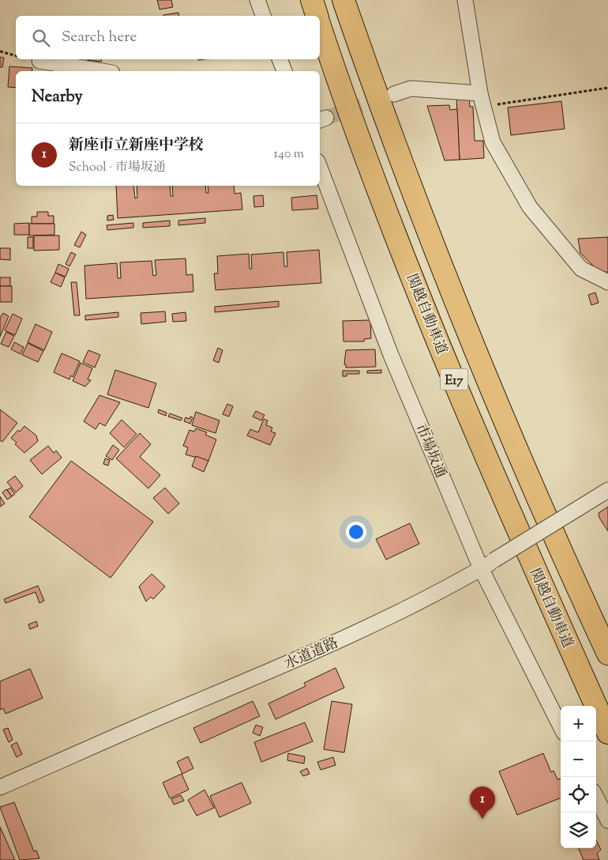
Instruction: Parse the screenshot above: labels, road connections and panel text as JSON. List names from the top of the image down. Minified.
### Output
{"streets":{"highway":["関越自動車道","E17"],"street":["市場坂通","水道道路"]},"crossings":[["市場坂通","水道道路"]],"page":{"search":"Search here","heading":"Nearby","list":[{"mark":"1","name":"新座市立新座中学校","note":"School · 市場坂通","value":"140 m"}],"map_buttons":["+","−"],"pins":"1"}}
